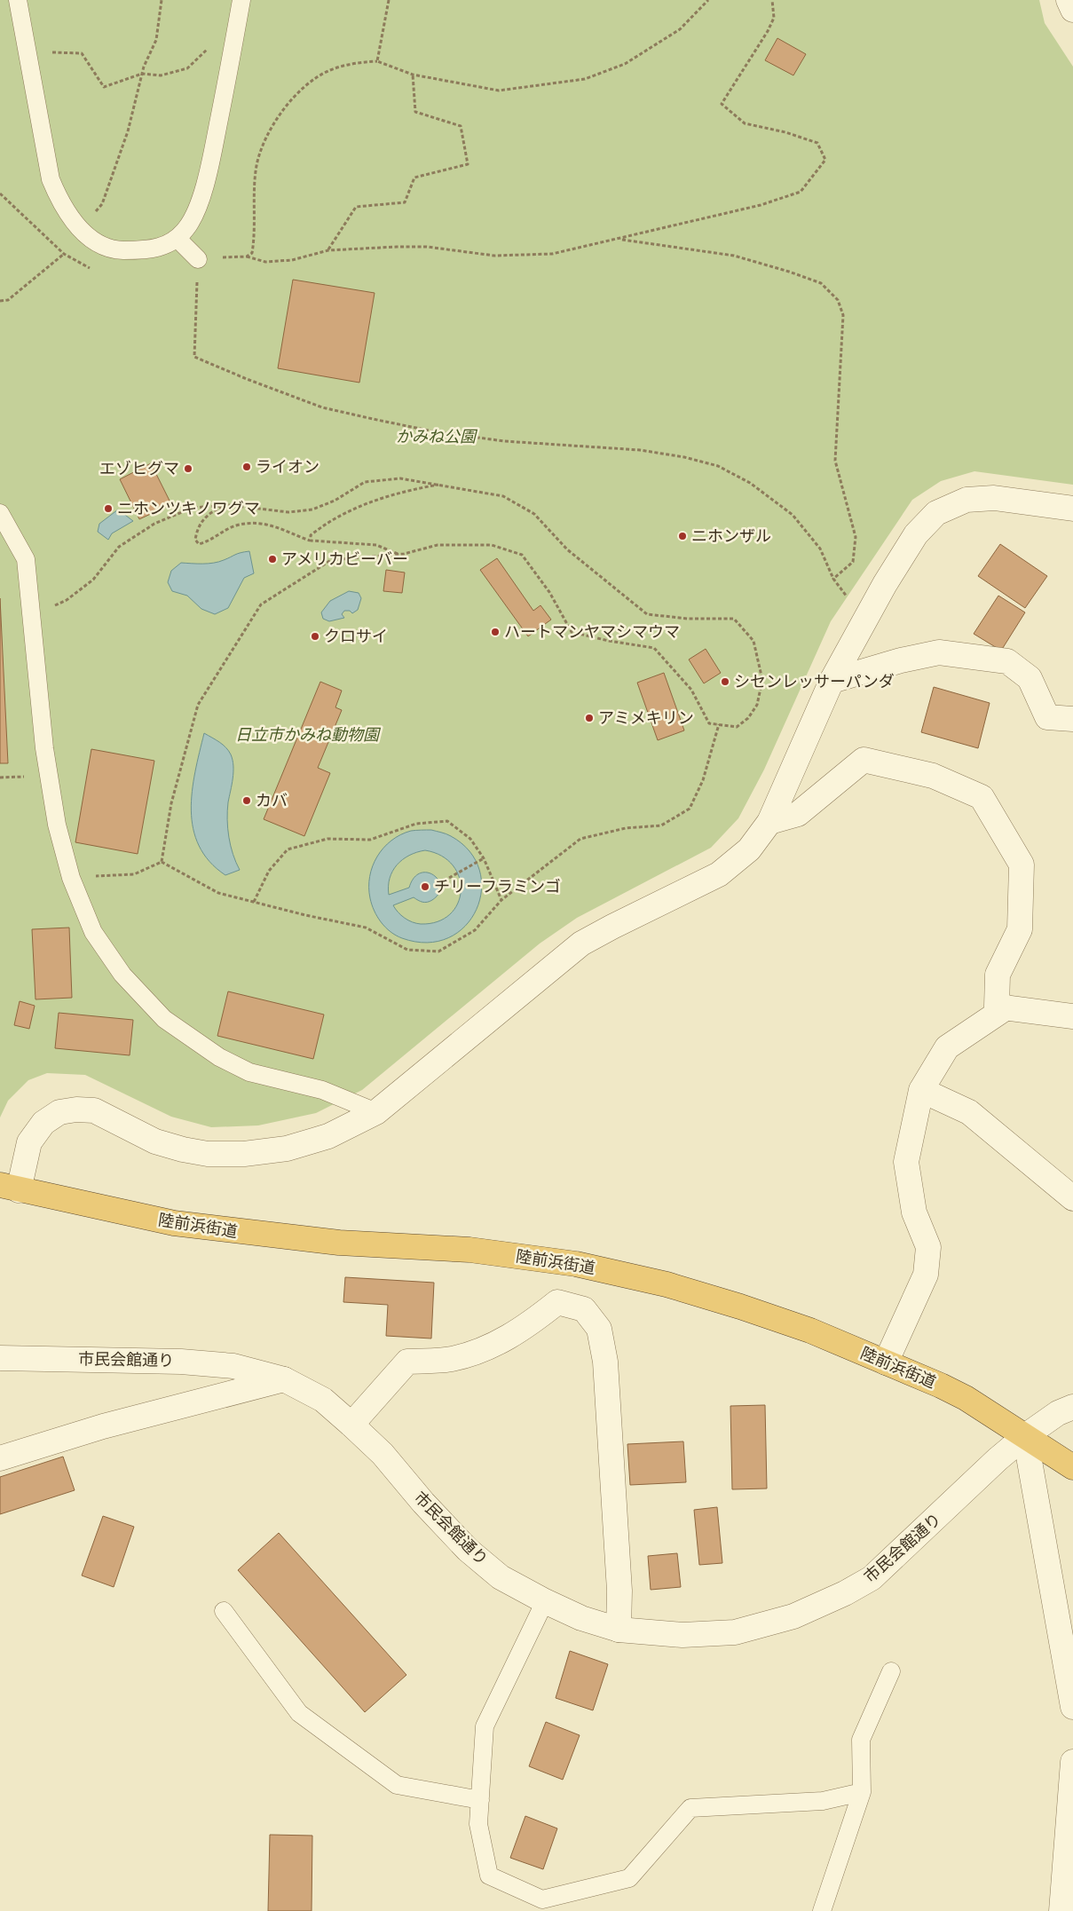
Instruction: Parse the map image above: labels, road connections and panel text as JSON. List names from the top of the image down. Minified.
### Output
{"streets":{"highway":["陸前浜街道"],"street":["市民会館通り"]},"crossings":[["陸前浜街道","市民会館通り"]],"parks":["かみね公園","日立市かみね動物園"],"places":["ライオン","エゾヒグマ","ニホンツキノワグマ","ニホンザル","アメリカビーバー","ハートマンヤマシマウマ","クロサイ","シセンレッサーパンダ","アミメキリン","カバ","チリーフラミンゴ"]}
